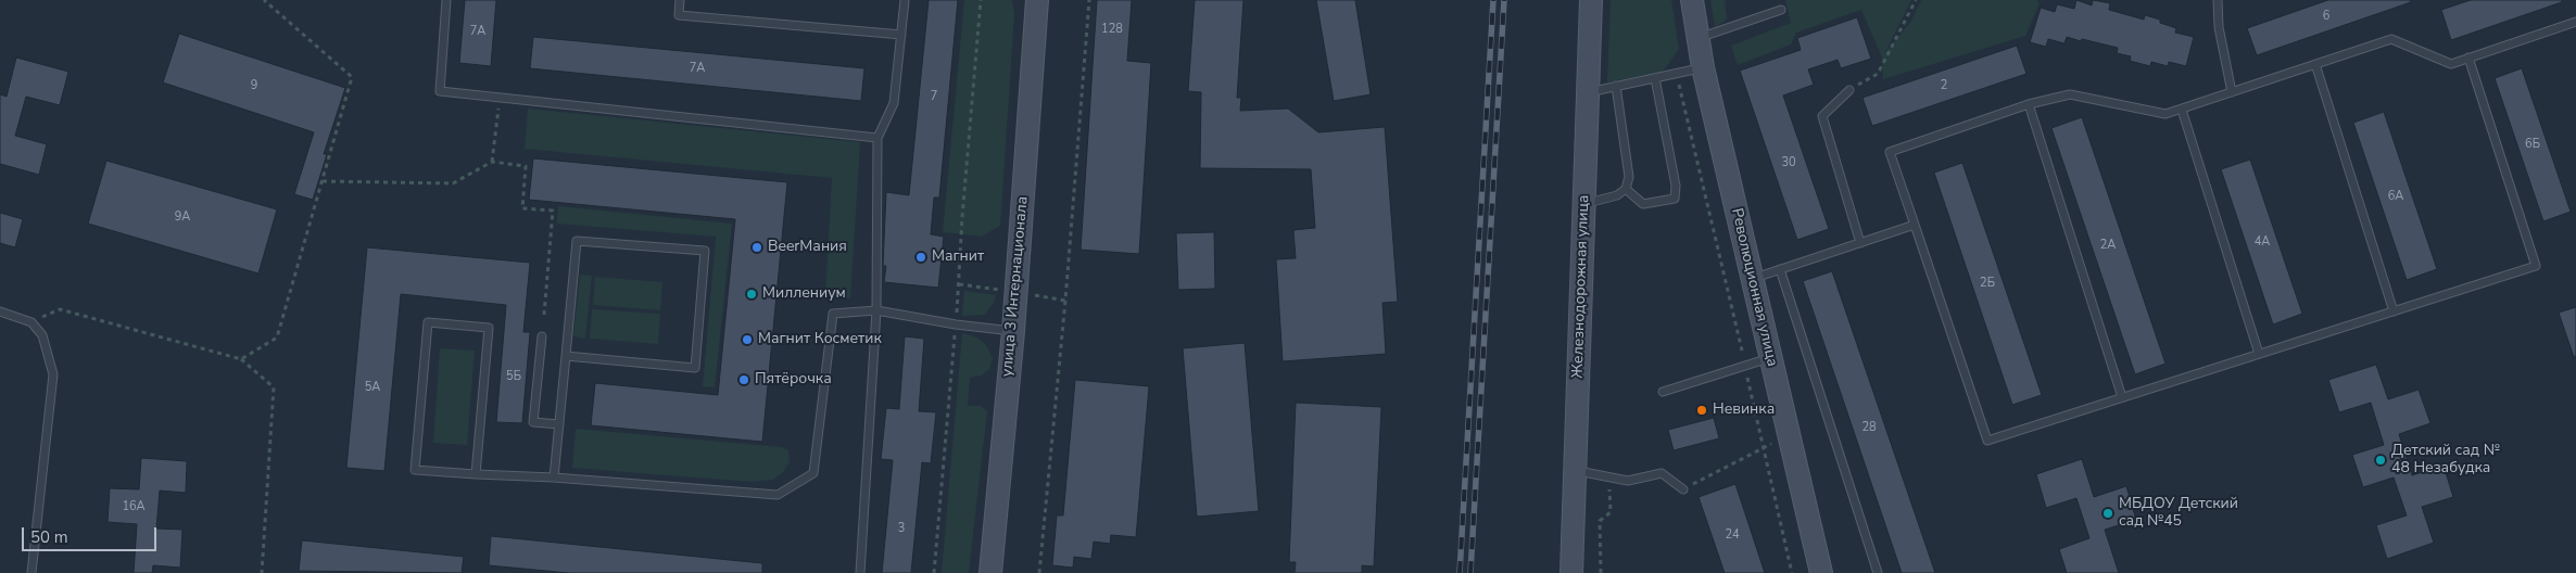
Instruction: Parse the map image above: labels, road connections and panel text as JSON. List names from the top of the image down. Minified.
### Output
{"streets":{"main road":["улица 3 Интернационала","Железнодорожная улица","Революционная улица"]},"places":["BeerМания","Магнит","Миллениум","Магнит Косметик","Пятёрочка","Невинка","Детский сад № 48 Незабудка","МБДОУ Детский сад №45"],"house_numbers":["6","128","7А","7А","9","2","7","6Б","30","6А","9А","4А","2А","2Б","5Б","5А","28","16А","3","24"],"scale_bar":"50 m"}
